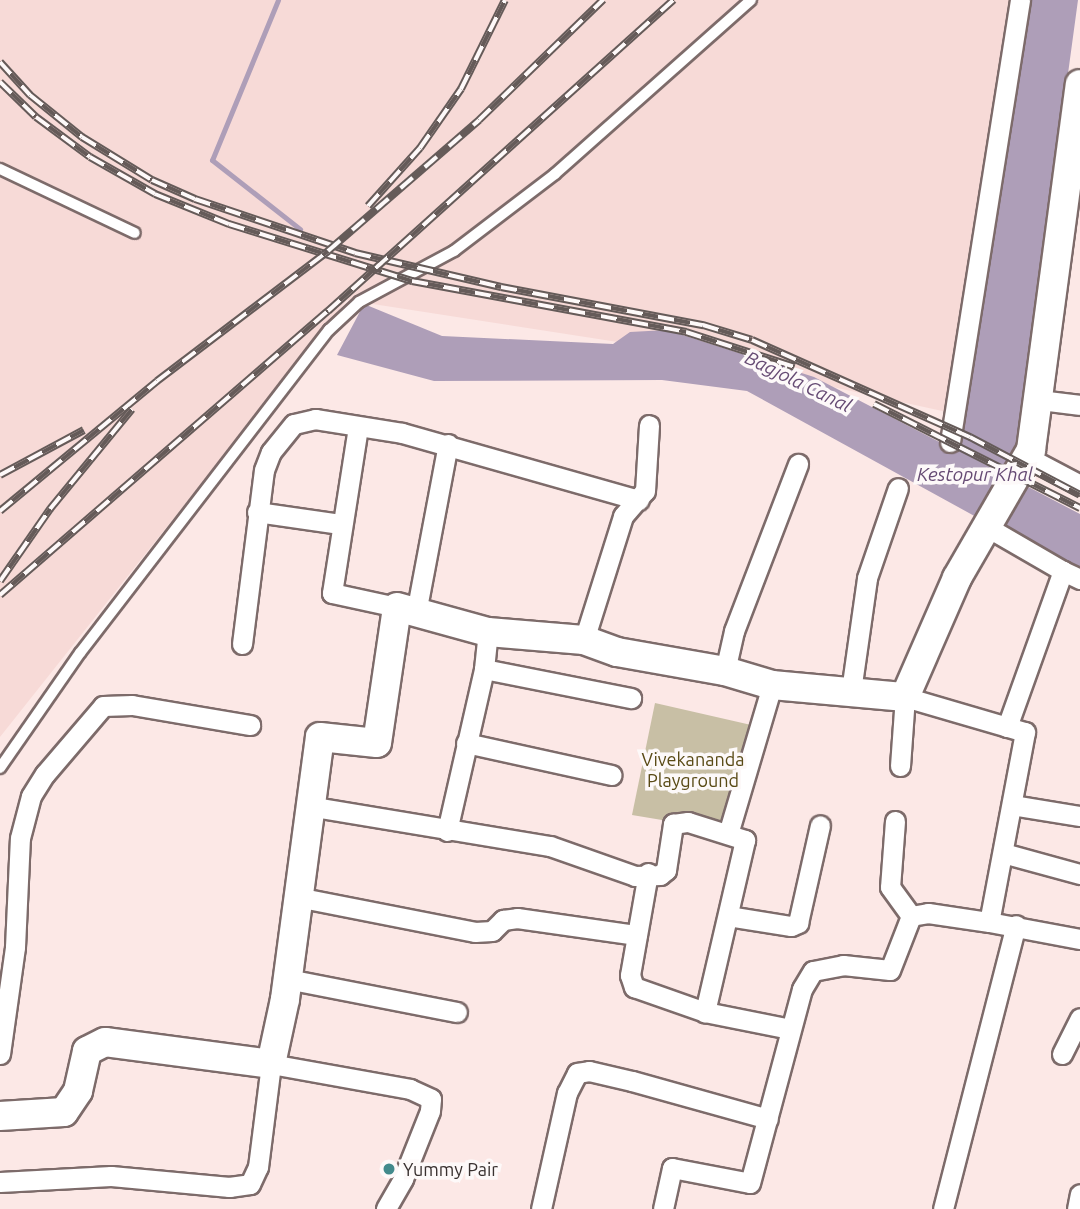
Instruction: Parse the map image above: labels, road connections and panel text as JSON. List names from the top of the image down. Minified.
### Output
{"water":["Bagjola Canal","Kestopur Khal"],"parks":["Vivekananda Playground"],"places":["Yummy Pair"]}
